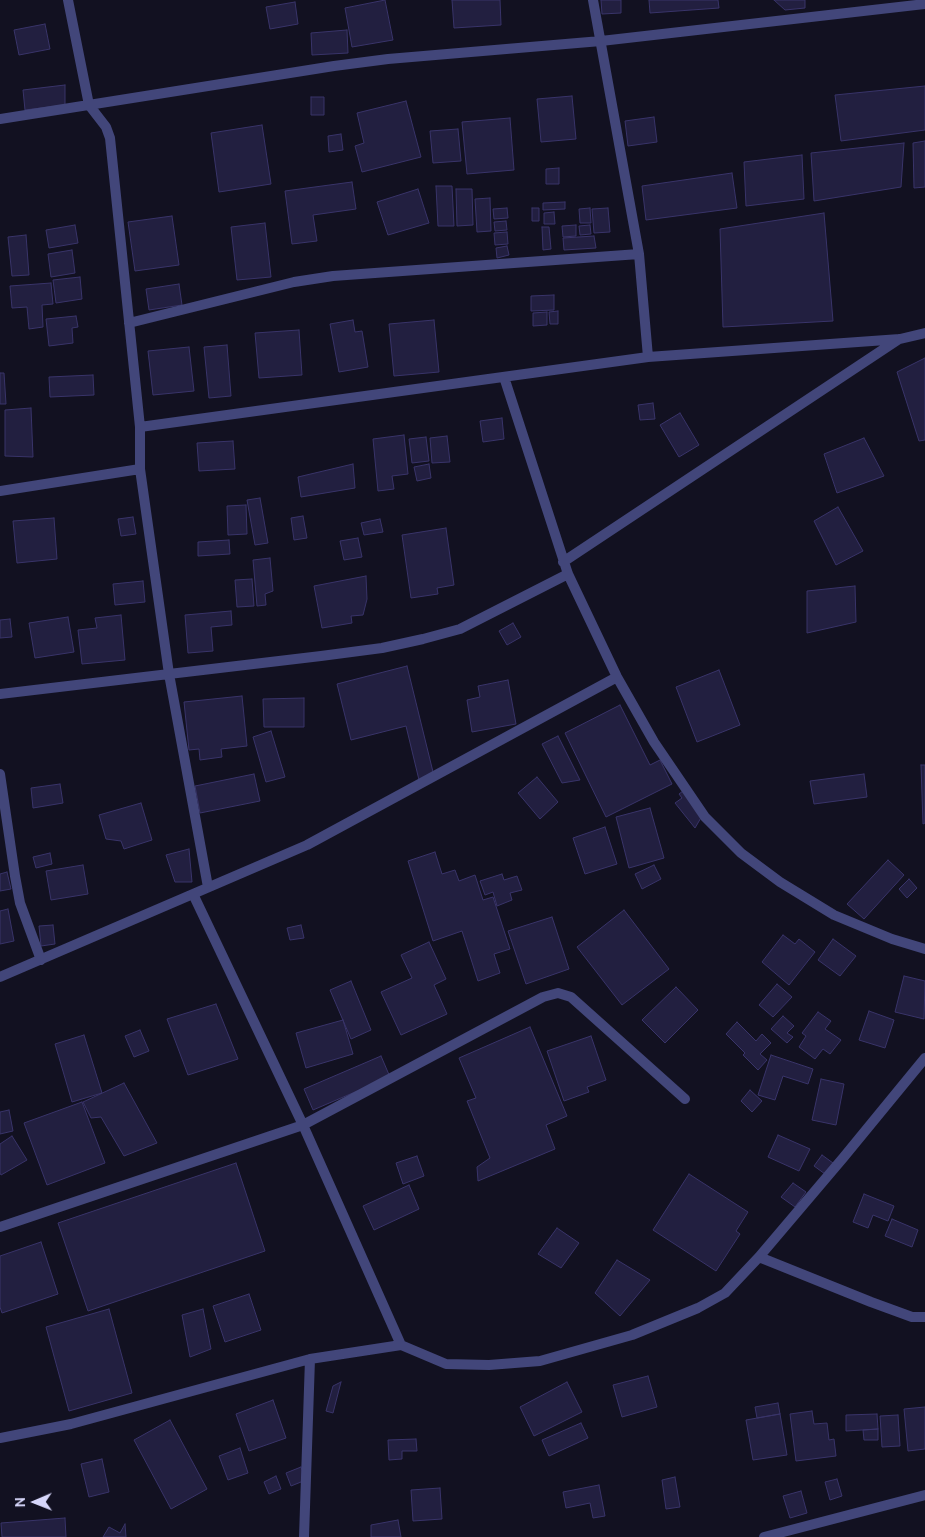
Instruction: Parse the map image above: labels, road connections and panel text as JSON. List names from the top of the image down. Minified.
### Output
{"north":"left"}
